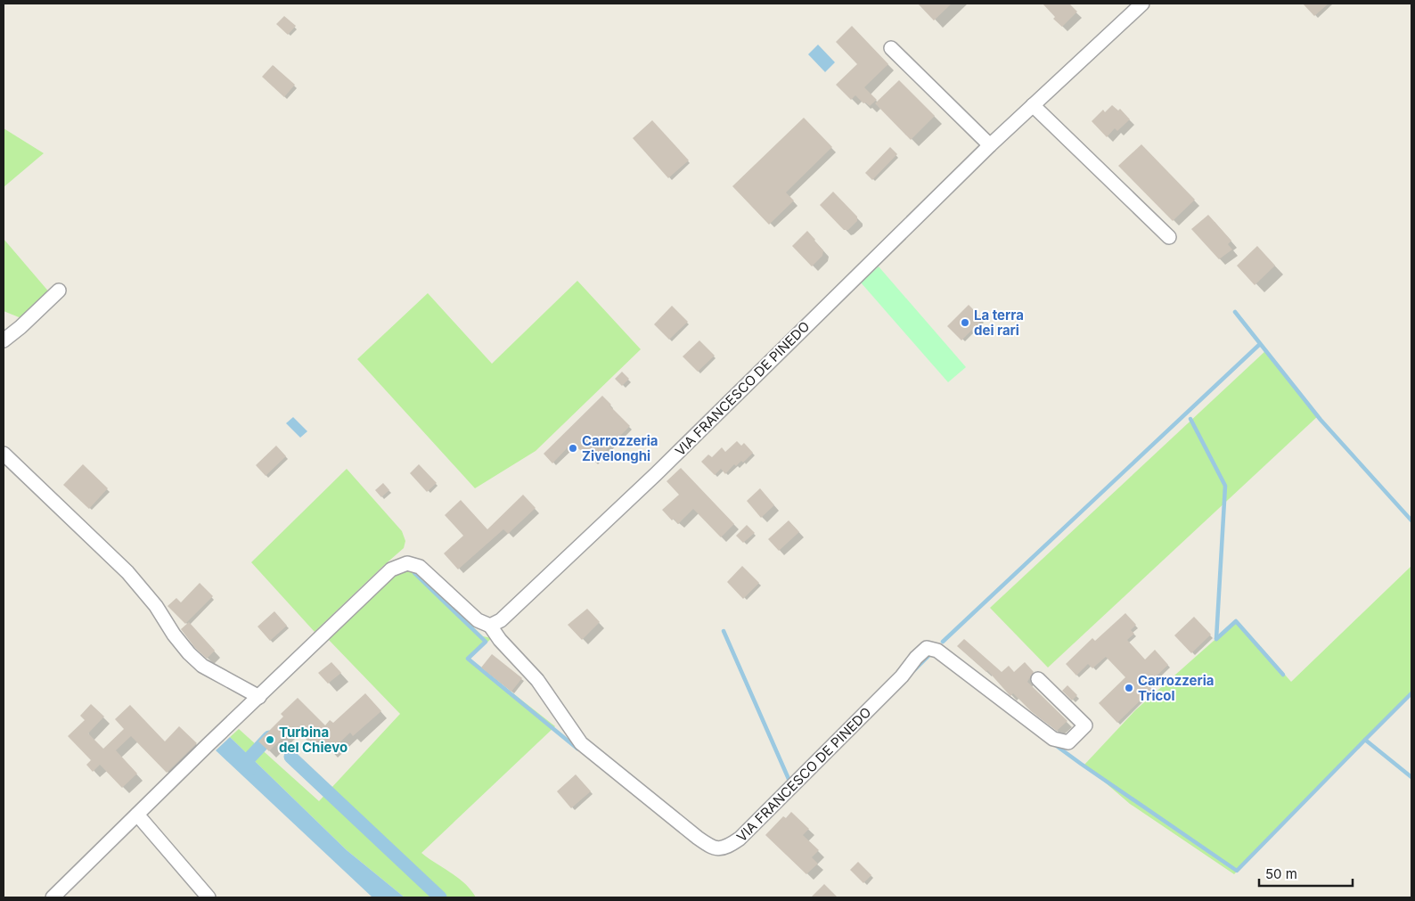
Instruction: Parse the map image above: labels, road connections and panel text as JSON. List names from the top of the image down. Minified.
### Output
{"streets":{"street":["VIA FRANCESCO DE PINEDO"]},"places":["La terra dei rari","Carrozzeria Zivelonghi","Carrozzeria Tricol","Turbina del Chievo"],"scale_bar":"50 m"}
